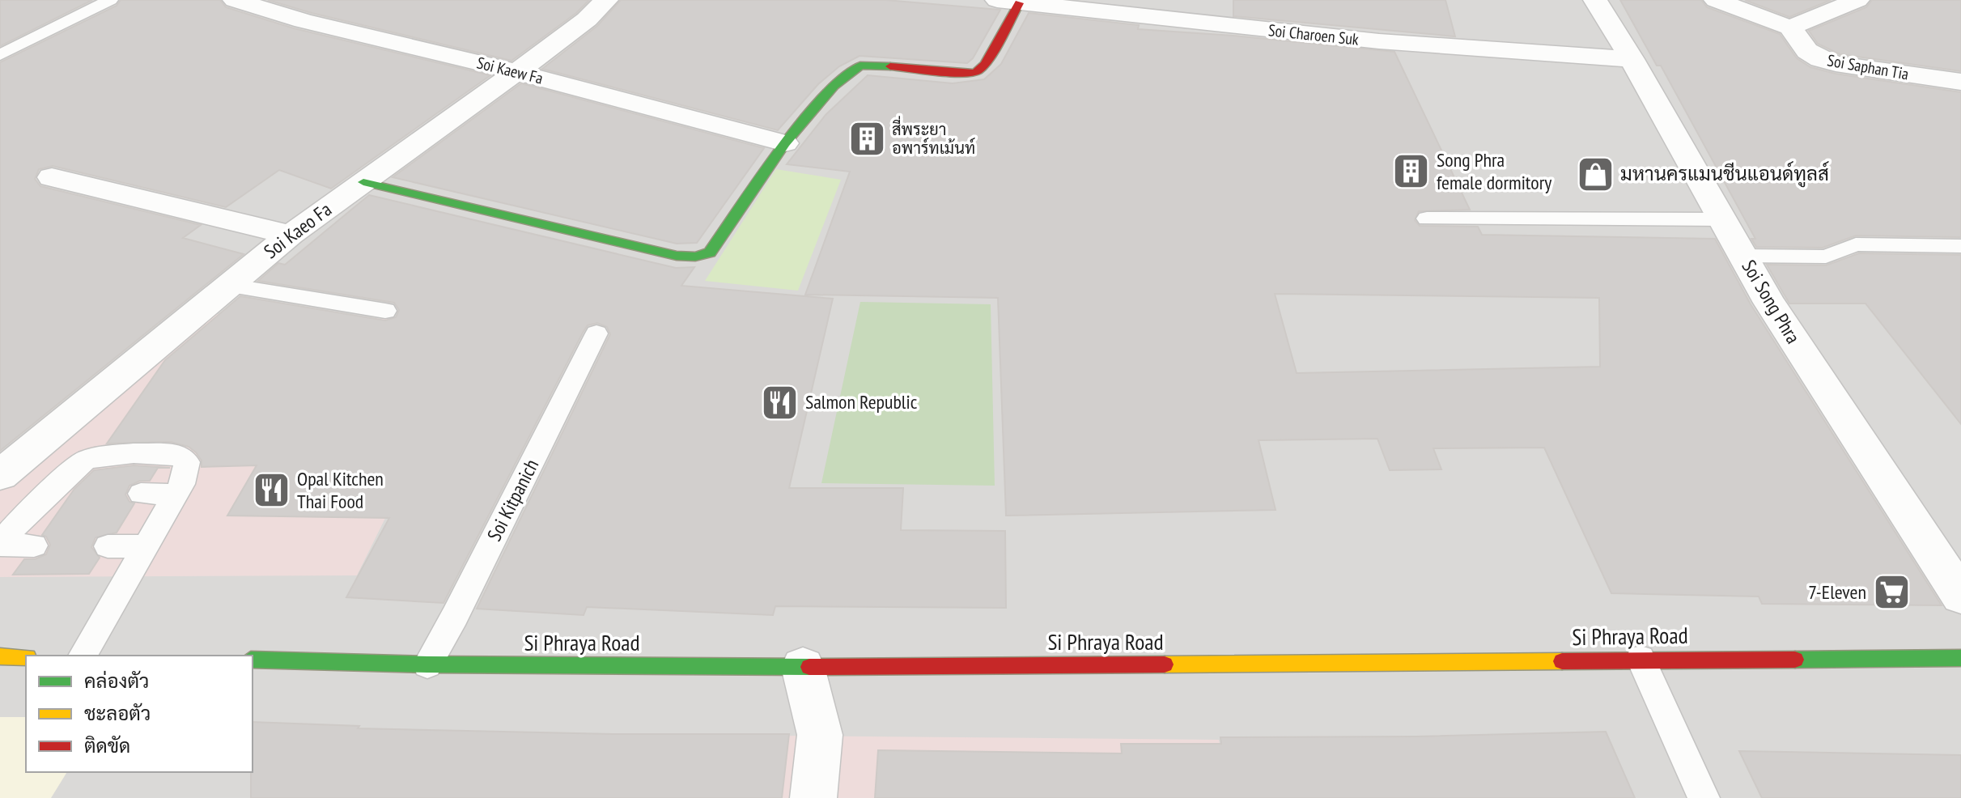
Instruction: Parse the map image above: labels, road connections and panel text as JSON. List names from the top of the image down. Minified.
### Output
{"streets":{"main road":["Si Phraya Road"],"street":["Soi Charoen Suk","Soi Saphan Tia","Soi Kaew Fa","Soi Kaeo Fa","Soi Song Phra"],"lane":["Soi Kitpanich"]},"crossings":[["Soi Charoen Suk","Soi Song Phra"],["Soi Kaew Fa","Soi Kaeo Fa"],["Soi Kitpanich","Si Phraya Road"]],"places":{"building":["สี่พระยา อพาร์ทเม้นท์","Song Phra female dormitory"],"shop":["มหานครแมนชีนแอนด์ทูลส์"],"restaurant":["Salmon Republic","Opal Kitchen Thai Food"],"supermarket":["7-Eleven"]},"legend":["คล่องตัว","ชะลอตัว","ติดขัด"]}
